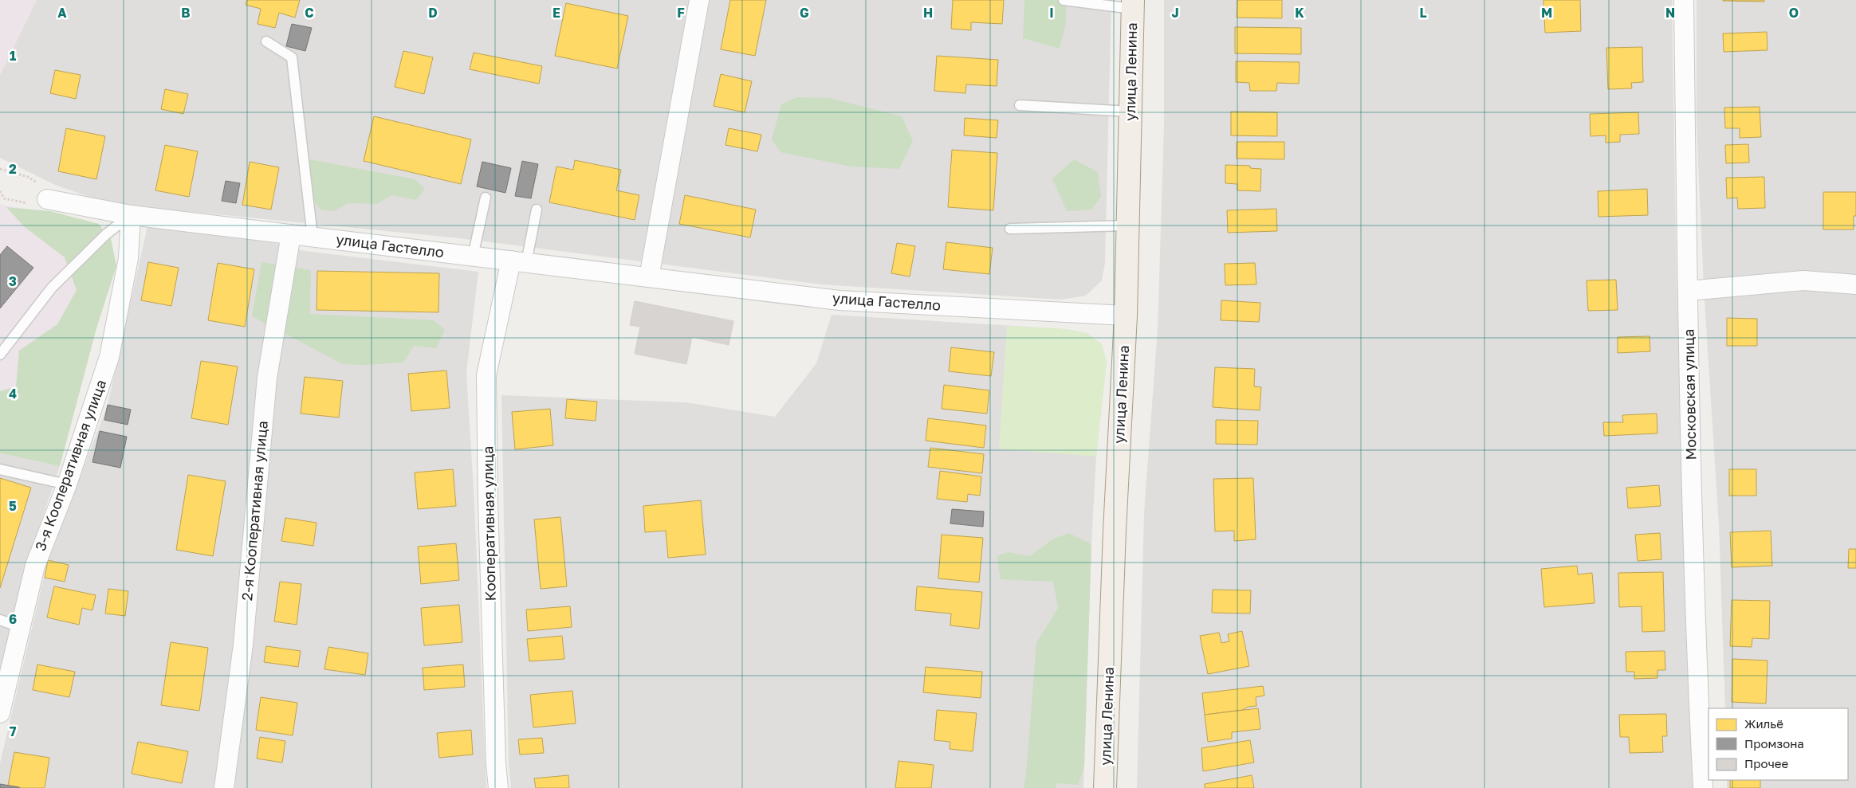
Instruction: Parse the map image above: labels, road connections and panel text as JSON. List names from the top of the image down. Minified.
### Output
{"streets":{"main road":["улица Ленина"],"street":["улица Гастелло","Московская улица","3-я Кооперативная улица","2-я Кооперативная улица","Кооперативная улица"]},"crossings":[["улица Ленина","улица Гастелло"],["улица Гастелло","3-я Кооперативная улица"],["улица Гастелло","2-я Кооперативная улица"],["улица Гастелло","Кооперативная улица"]],"legend":["Жильё","Промзона","Прочее"],"grid":{"columns":["A","B","C","D","E","F","G","H","I","J","K","L","M","N","O"],"rows":["1","2","3","4","5","6","7"]}}
